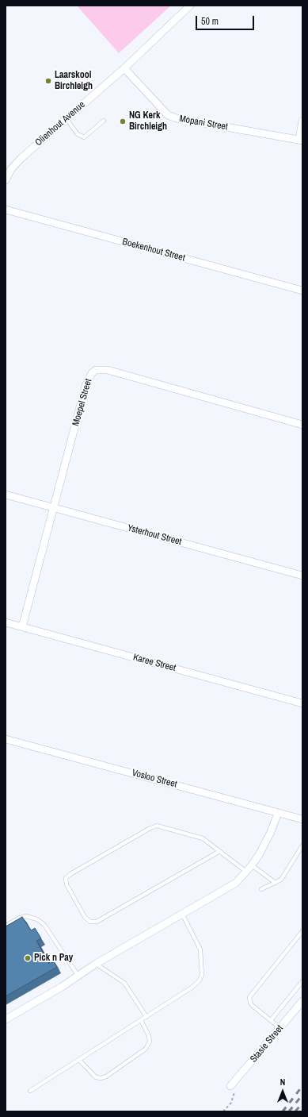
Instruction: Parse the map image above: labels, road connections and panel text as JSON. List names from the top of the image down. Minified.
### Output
{"streets":{"street":["Mopani Street","Olienhout Avenue","Boekenhout Street","Moepel Street","Ysterhout Street","Karee Street","Vosloo Street","Stasie Street"]},"crossings":[["Mopani Street","Olienhout Avenue"],["Moepel Street","Ysterhout Street"],["Moepel Street","Karee Street"]],"places":["Laarskool Birchleigh","NG Kerk Birchleigh","Pick n Pay"],"scale_bar":"50 m","north":"top"}
